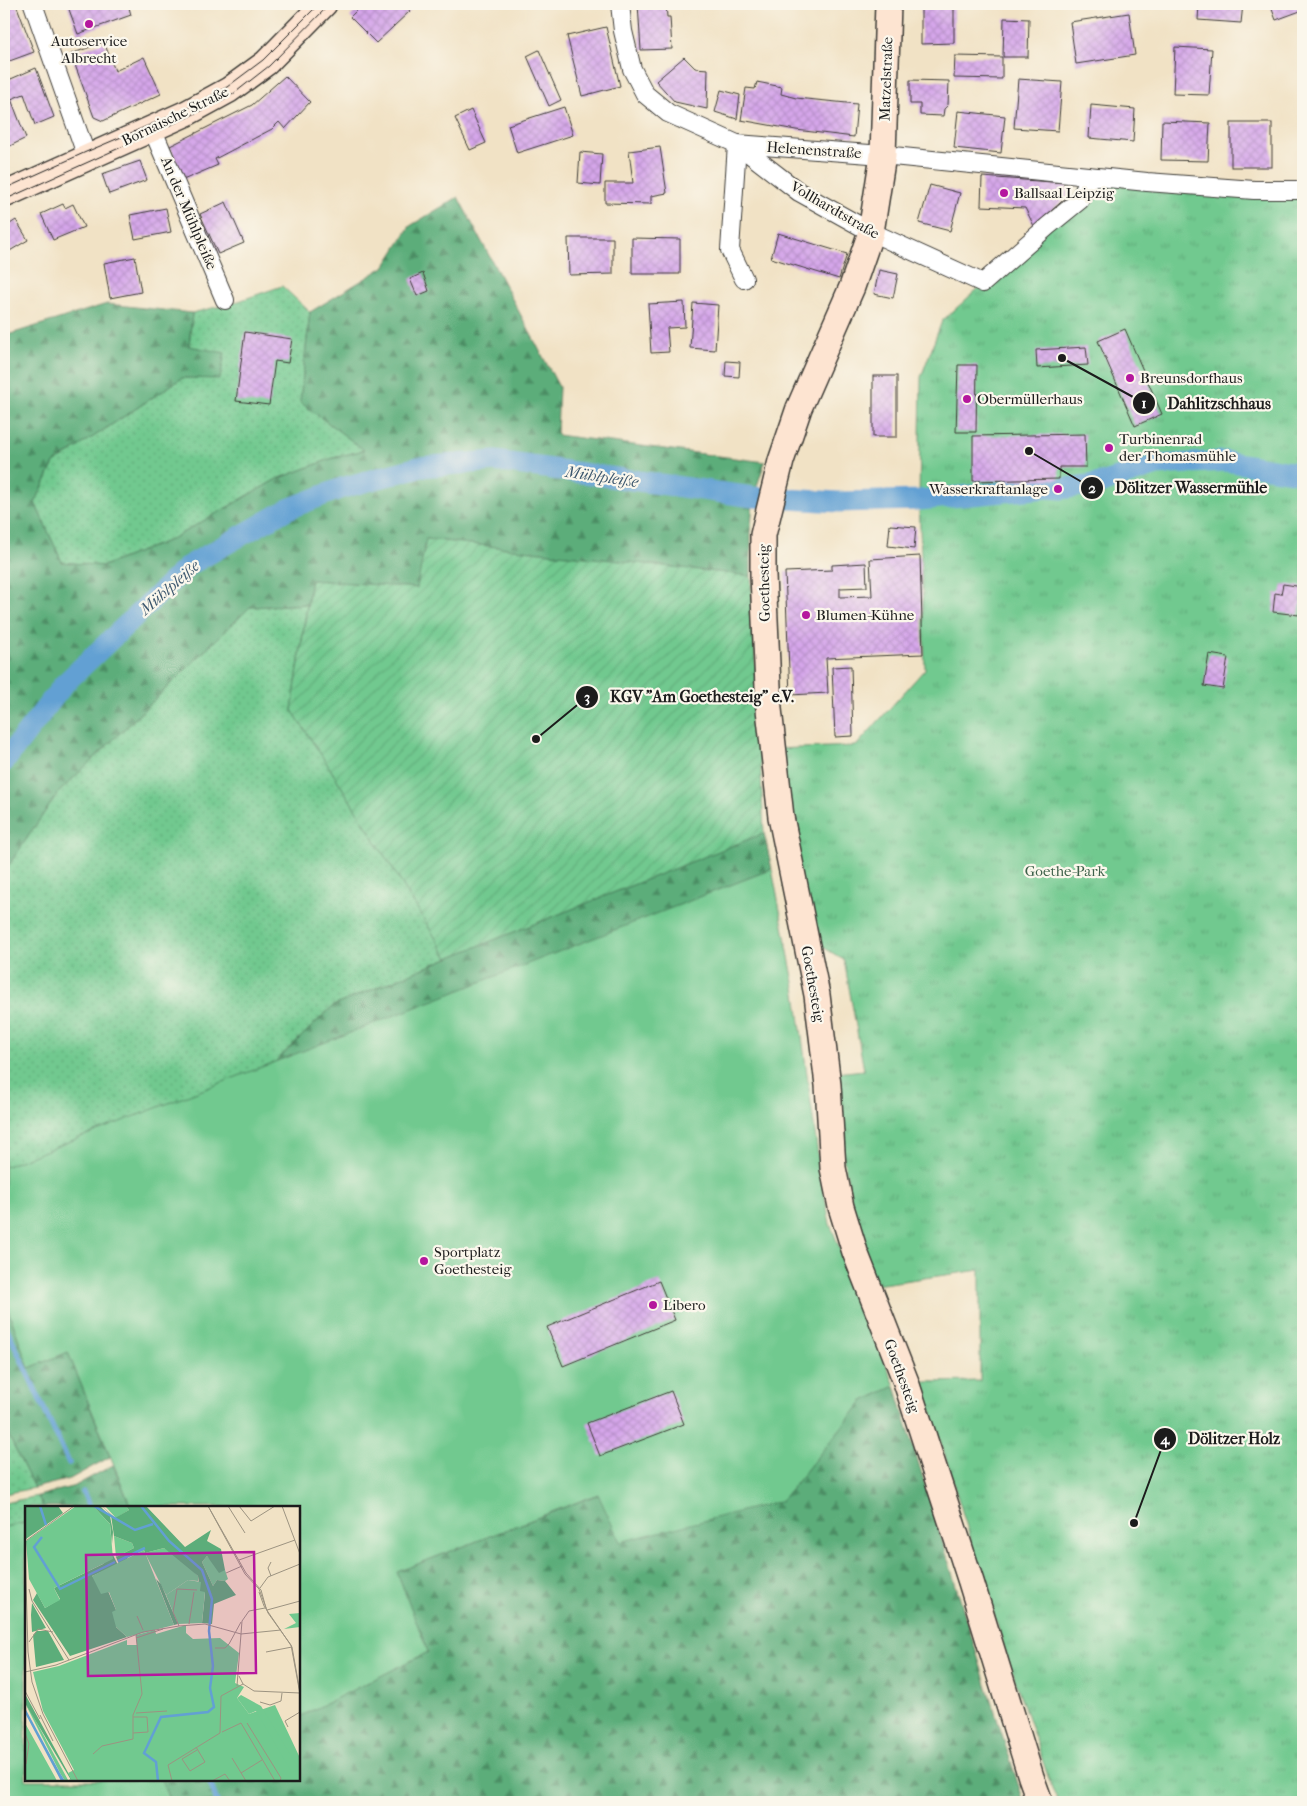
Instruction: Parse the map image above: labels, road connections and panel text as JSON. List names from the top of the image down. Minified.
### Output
{"streets":{"main road":["Matzelstraße","Bornaische Straße","Goethesteig"],"street":["Helenenstraße","Vollhardtstraße","An der Mühlpleiße"]},"crossings":[["Matzelstraße","Helenenstraße"],["Matzelstraße","Goethesteig"],["Bornaische Straße","An der Mühlpleiße"],["Helenenstraße","Vollhardtstraße"],["Helenenstraße","Goethesteig"],["Vollhardtstraße","Goethesteig"]],"water":["Mühlpleiße"],"parks":["Goethe-Park"],"places":["Autoservice Albrecht","Ballsaal Leipzig","Dahlitzschhaus","Breunsdorfhaus","Obermüllerhaus","Turbinenrad der Thomasmühle","Dölitzer Wassermühle","Wasserkraftanlage","Blumen-Kühne","KGV \"Am Goethesteig\" e.V.","Sportplatz Goethesteig","Libero","Dölitzer Holz"]}
